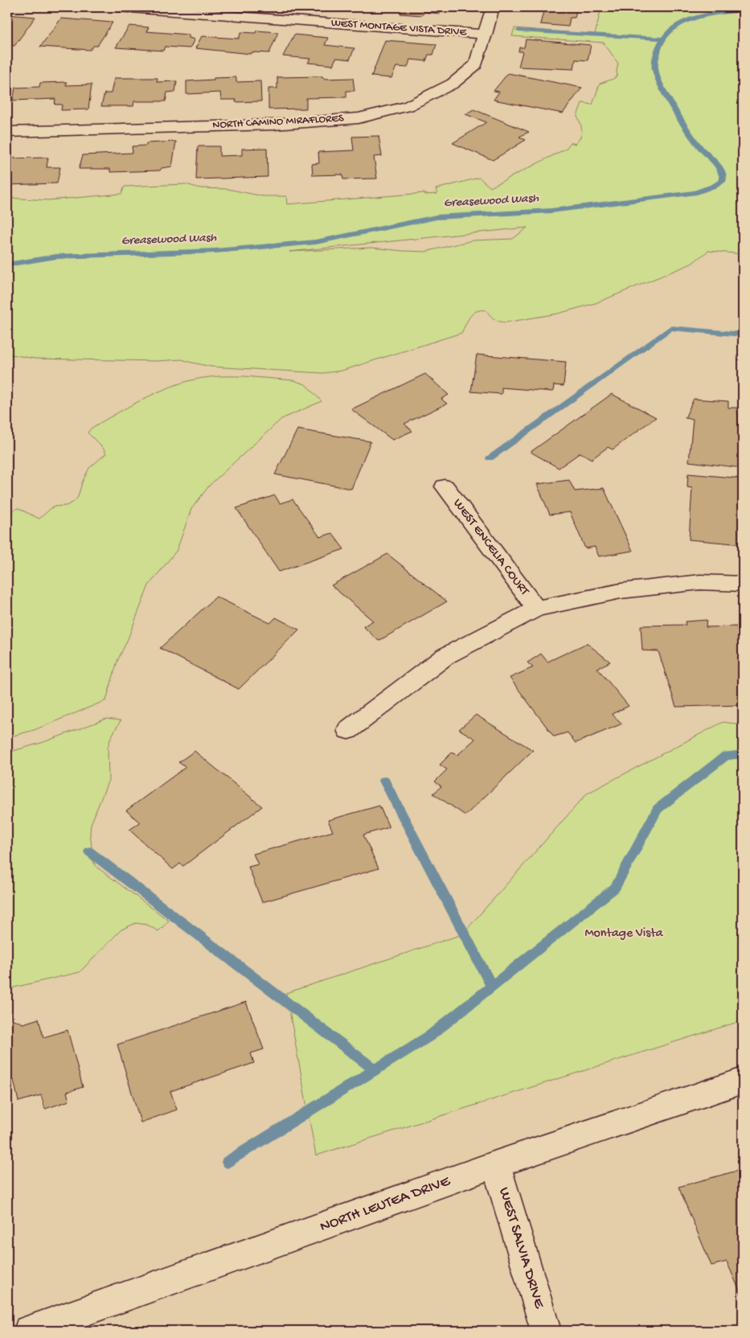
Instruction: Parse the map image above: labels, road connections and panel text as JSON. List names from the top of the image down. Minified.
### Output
{"streets":{"street":["WEST MONTAGE VISTA DRIVE","NORTH CAMINO MIRAFLORES","WEST ENCELIA COURT","NORTH LEUTEA DRIVE","WEST SALVIA DRIVE"]},"crossings":[["WEST MONTAGE VISTA DRIVE","NORTH CAMINO MIRAFLORES"],["NORTH LEUTEA DRIVE","WEST SALVIA DRIVE"]],"water":["Greasewood Wash"],"parks":["Montage Vista"]}
